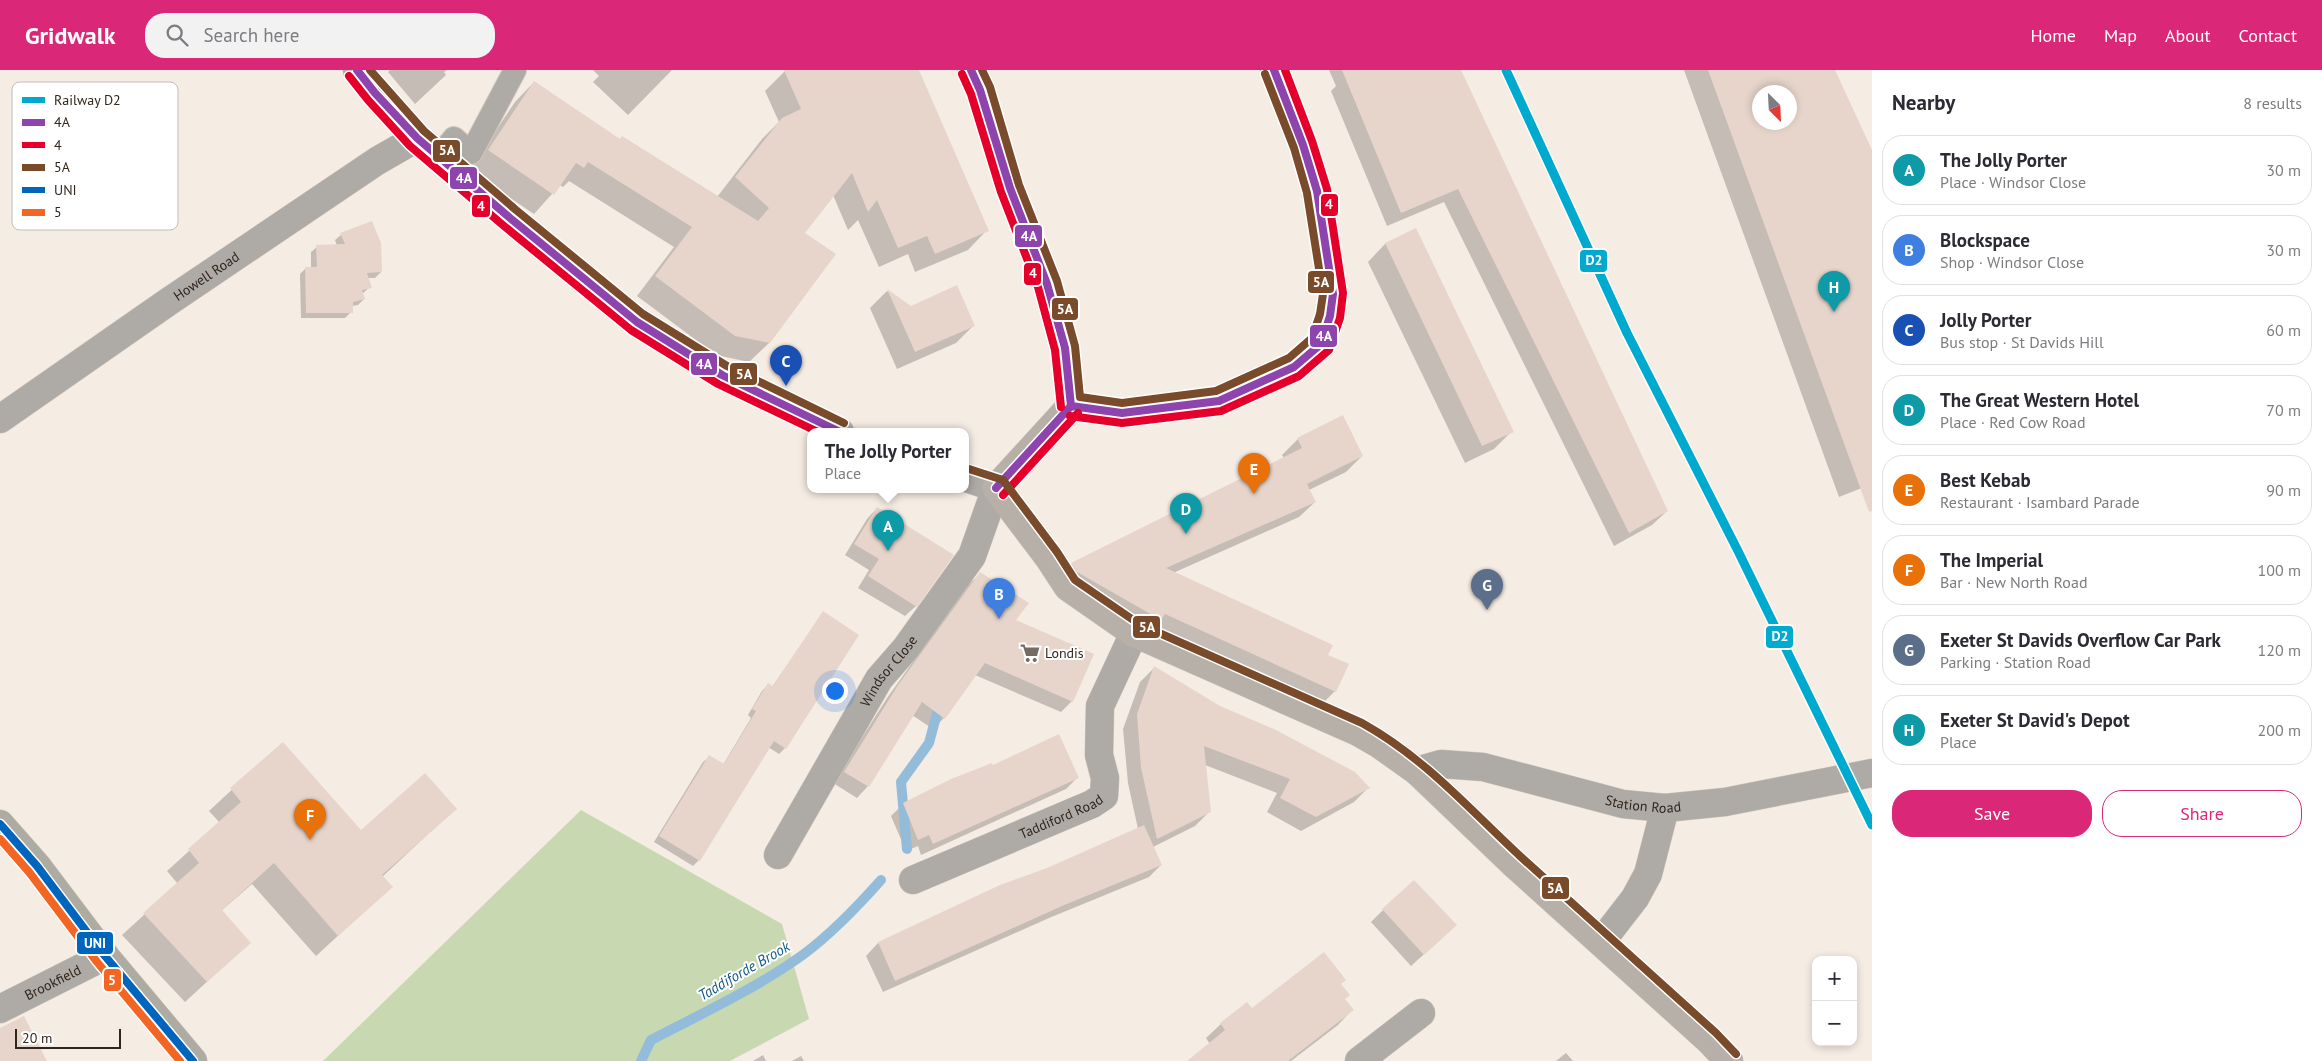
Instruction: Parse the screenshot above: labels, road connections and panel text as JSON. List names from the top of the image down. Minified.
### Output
{"streets":{"street":["Howell Road","Windsor Close","Station Road","Taddiford Road","Brookfield"]},"water":["Taddiforde Brook"],"places":{"supermarket":["Londis"]},"lines":["rail line D2","transit line 4A","transit line 4","transit line 5A","transit line UNI","transit line 5"],"legend":["Railway D2","4A","4","5A","UNI","5"],"scale_bar":"20 m","north":"bottom right","page":{"header":"Gridwalk","search":"Search here","nav":["Home","Map","About","Contact"],"heading":["Nearby","8 results"],"list":[{"mark":"A","name":"The Jolly Porter","note":"Place · Windsor Close","value":"30 m"},{"mark":"B","name":"Blockspace","note":"Shop · Windsor Close","value":"30 m"},{"mark":"C","name":"Jolly Porter","note":"Bus stop · St Davids Hill","value":"60 m"},{"mark":"D","name":"The Great Western Hotel","note":"Place · Red Cow Road","value":"70 m"},{"mark":"E","name":"Best Kebab","note":"Restaurant · Isambard Parade","value":"90 m"},{"mark":"F","name":"The Imperial","note":"Bar · New North Road","value":"100 m"},{"mark":"G","name":"Exeter St Davids Overflow Car Park","note":"Parking · Station Road","value":"120 m"},{"mark":"H","name":"Exeter St David's Depot","note":"Place","value":"200 m"}],"pins":["H","C","E","D","A","G","B","F"],"popup":["The Jolly Porter","Place"],"buttons":["Save","Share"],"map_buttons":["+","−"],"scale":"20 m"}}
